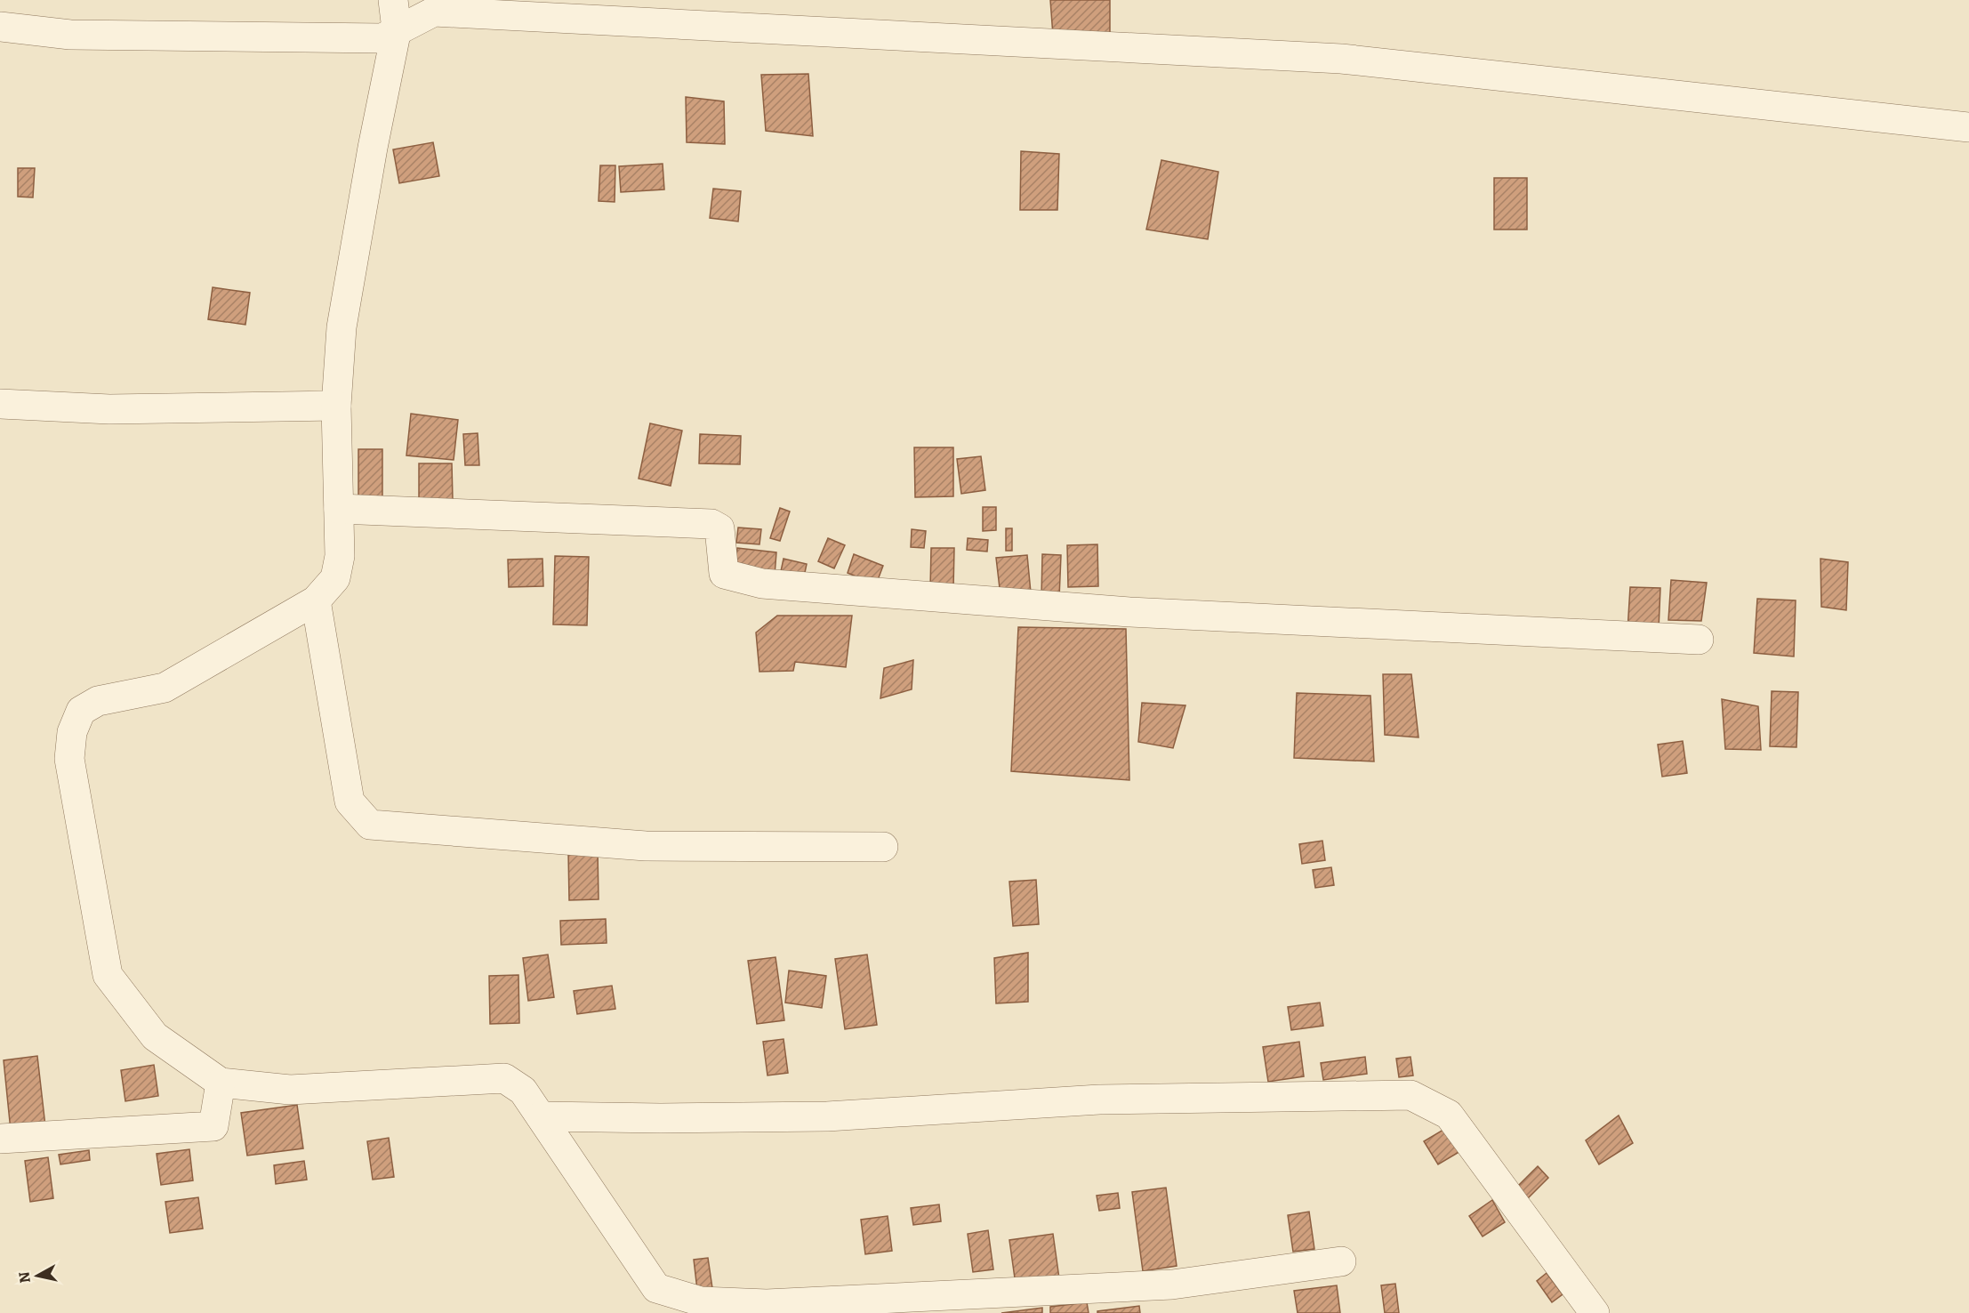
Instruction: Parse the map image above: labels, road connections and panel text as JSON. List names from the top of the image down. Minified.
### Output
{"north":"left"}
